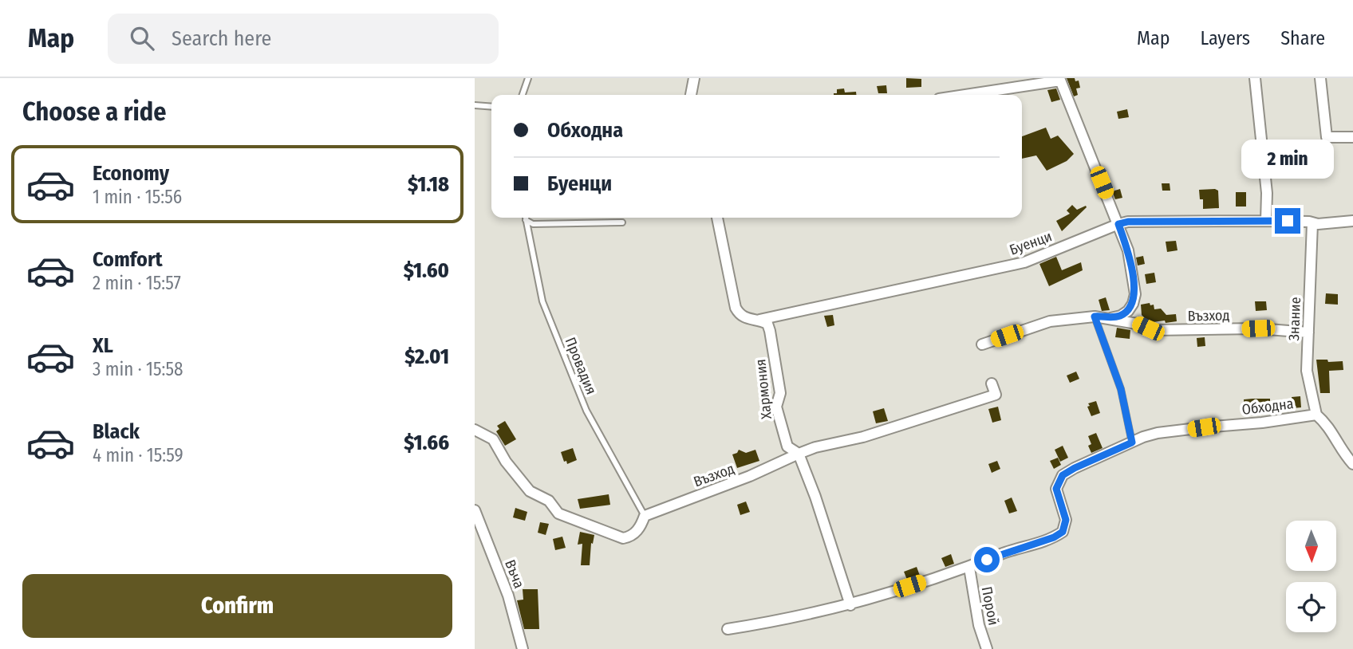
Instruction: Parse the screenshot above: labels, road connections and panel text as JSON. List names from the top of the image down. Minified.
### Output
{"streets":{"street":["Буенци","Възход","Знание","Хармония","Обходна","Въча","Порой"],"lane":["Провадия"]},"crossings":[["Буенци","Знание"],["Буенци","Хармония"],["Възход","Знание"],["Възход","Провадия"],["Възход","Хармония"],["Знание","Обходна"],["Обходна","Порой"]],"north":"bottom","page":{"header":"Map","search":"Search here","nav":["Map","Layers","Share"],"heading":"Choose a ride","banner":["Обходна","Буенци"],"bubble":"2 min","list":[{"name":"Economy","note":"1 min · 15:56","value":"$1.18"},{"name":"Comfort","note":"2 min · 15:57","value":"$1.60"},{"name":"XL","note":"3 min · 15:58","value":"$2.01"},{"name":"Black","note":"4 min · 15:59","value":"$1.66"}],"buttons":"Confirm"}}
